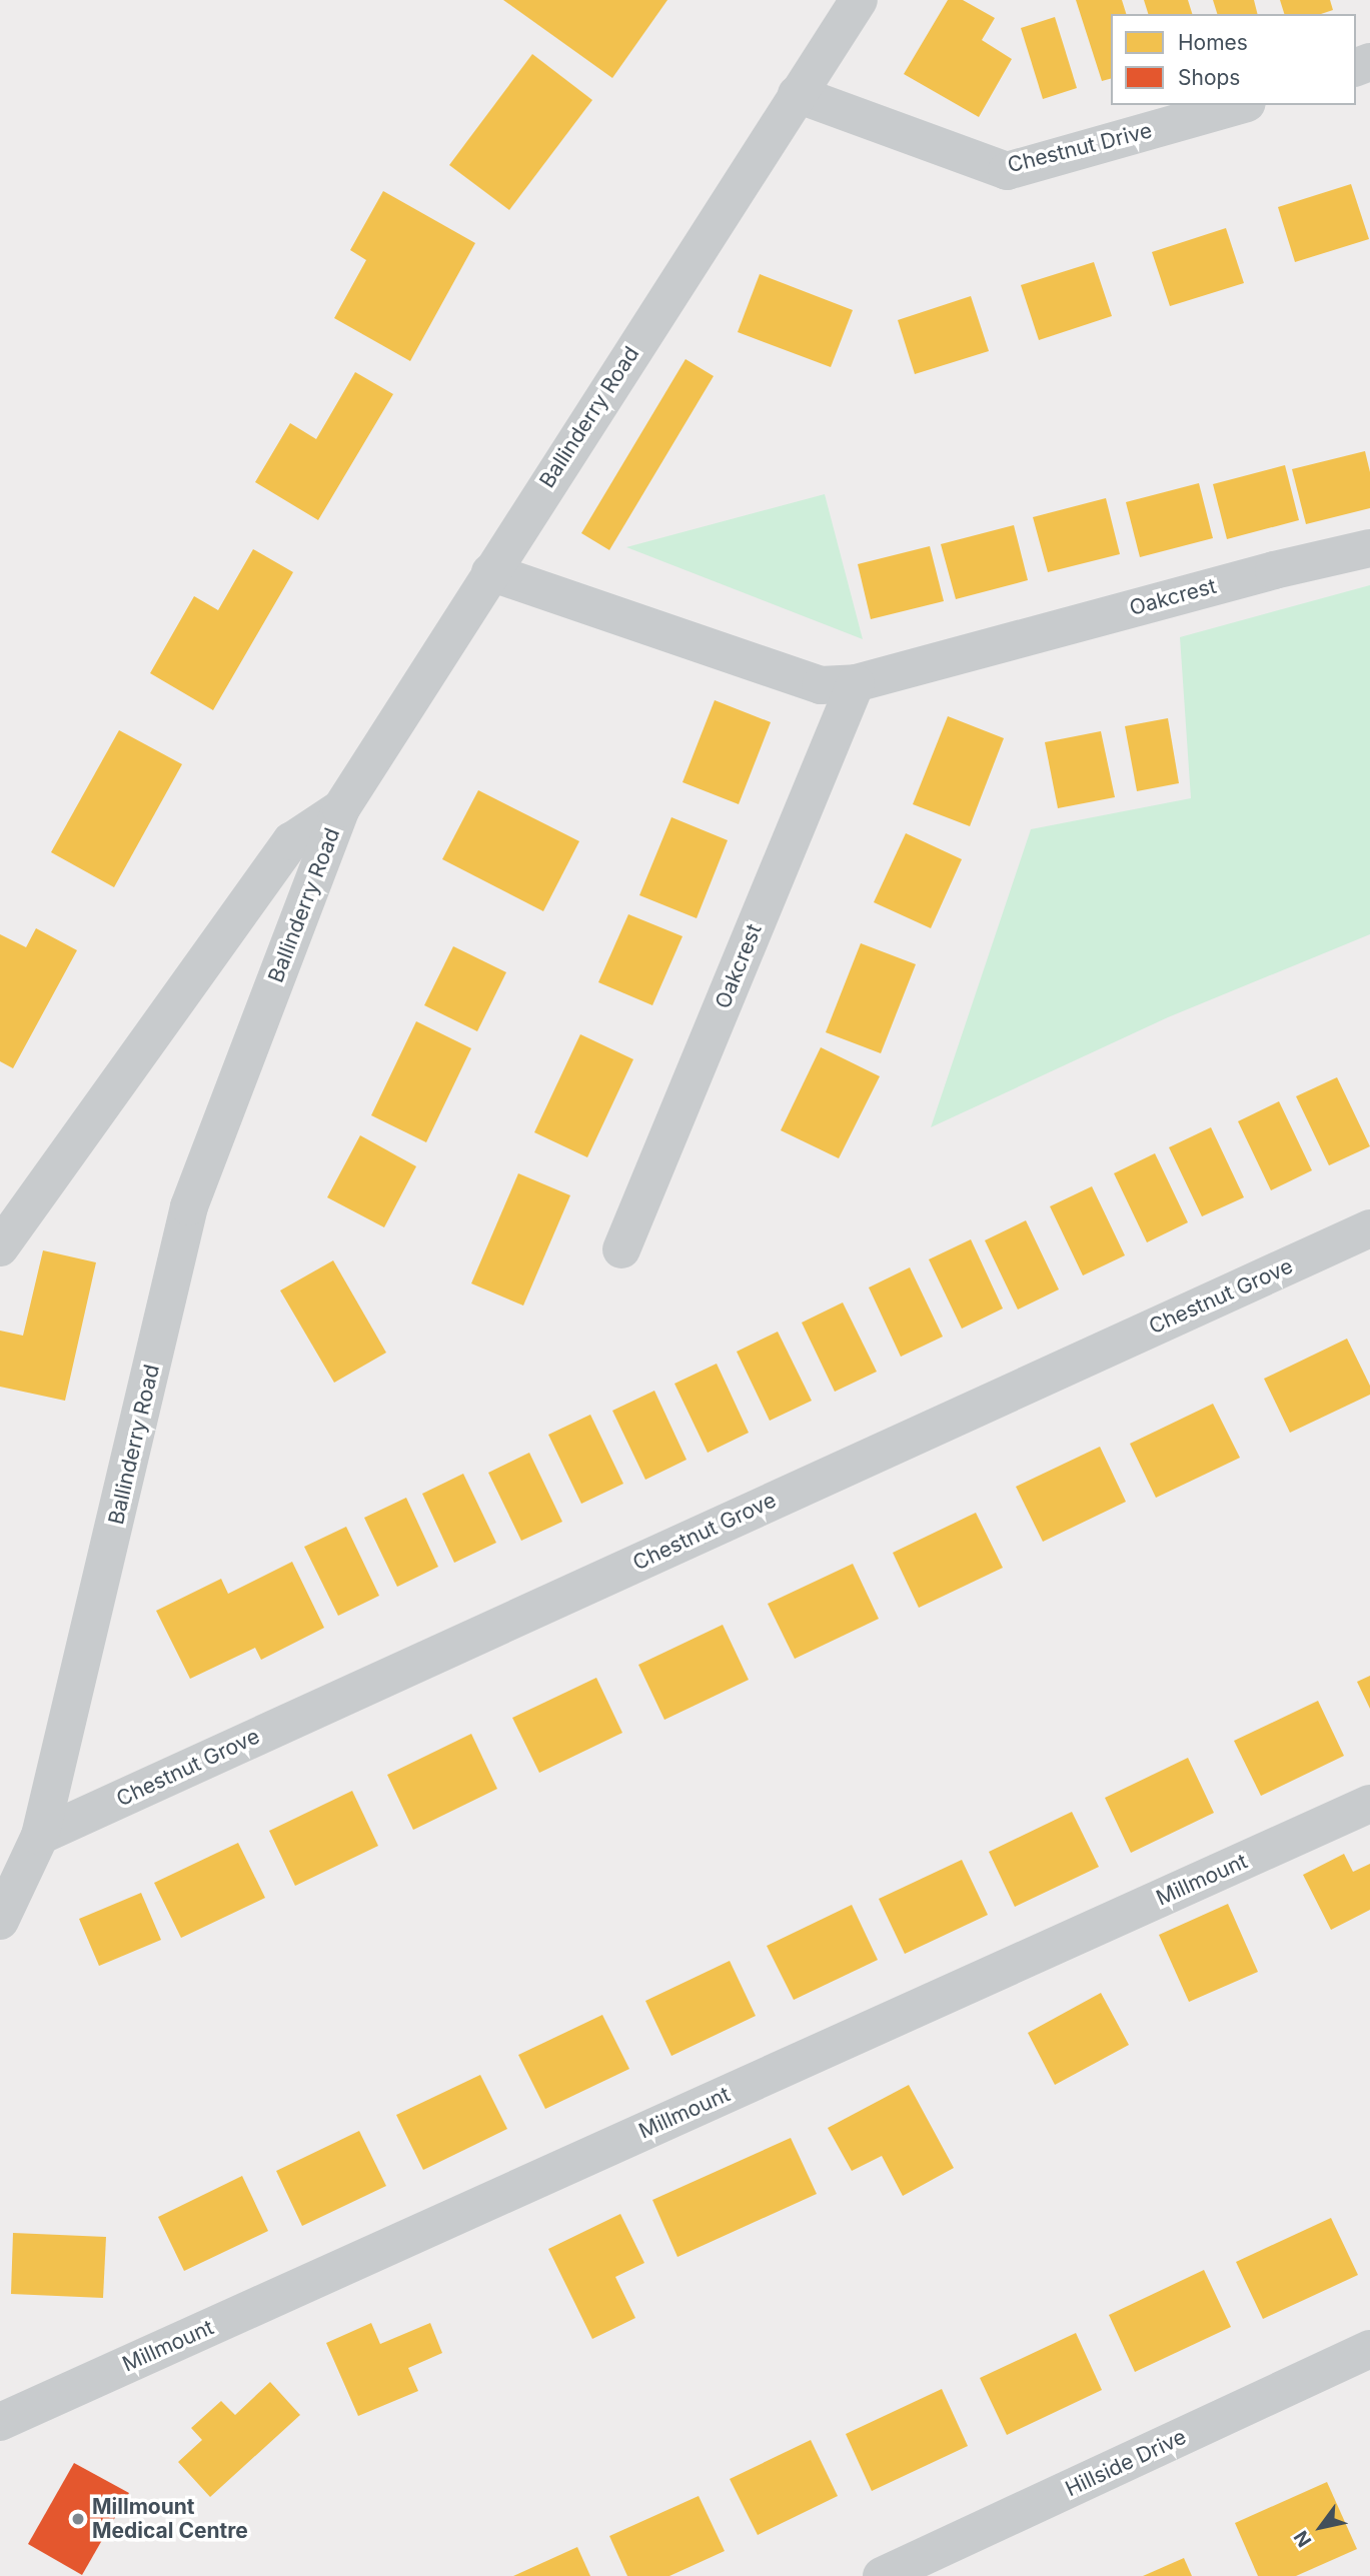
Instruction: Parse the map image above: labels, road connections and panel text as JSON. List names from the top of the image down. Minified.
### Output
{"streets":{"street":["Chestnut Drive","Ballinderry Road","Oakcrest","Chestnut Grove","Millmount","Hillside Drive"]},"crossings":[["Chestnut Drive","Ballinderry Road"],["Ballinderry Road","Oakcrest"],["Ballinderry Road","Chestnut Grove"]],"places":["Millmount Medical Centre"],"legend":["Homes","Shops"],"north":"bottom left"}
